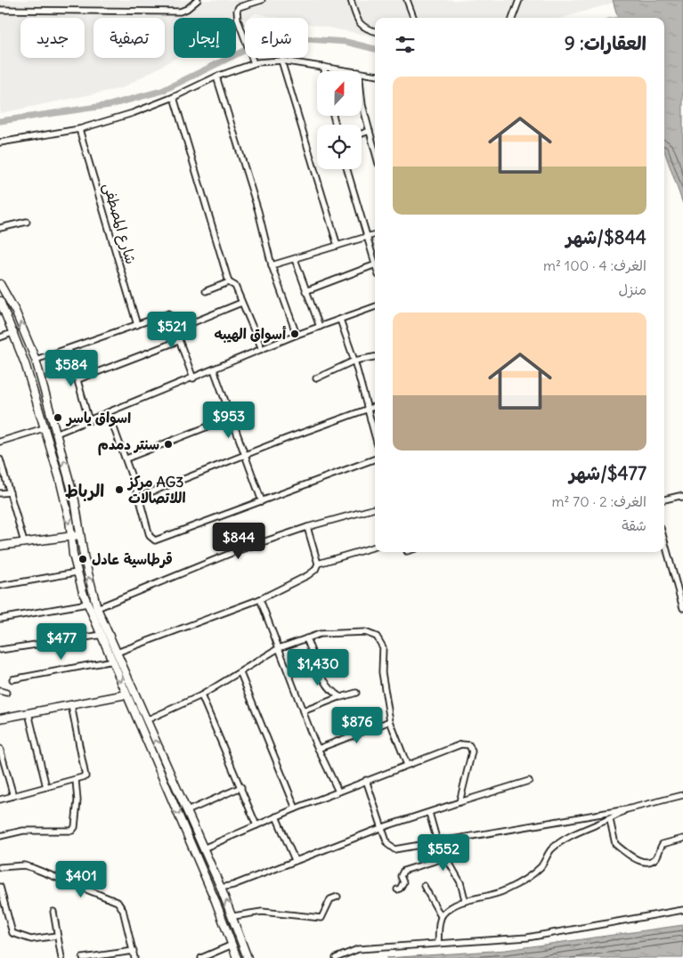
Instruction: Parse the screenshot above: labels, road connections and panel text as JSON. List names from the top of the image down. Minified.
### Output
{"streets":{"street":["شارع المصطفى"]},"districts":["الرباط"],"places":["أسواق الهيبه","اسواق ياسر","سنتر دمدم","مركز AG3 اللاتصالات","قرطاسية عادل"],"north":"top","page":{"chip":["شراء","إيجار","تصفية","جديد"],"heading":"العقارات: 9","list":[{"name":"$844/شهر","note":"الغرف: 4 · 100 m² · منزل"},{"name":"$477/شهر","note":"الغرف: 2 · 70 m² · شقة"}],"price":["$521","$584","$953","$844","$477","$1,430","$876","$552","$401"]}}
